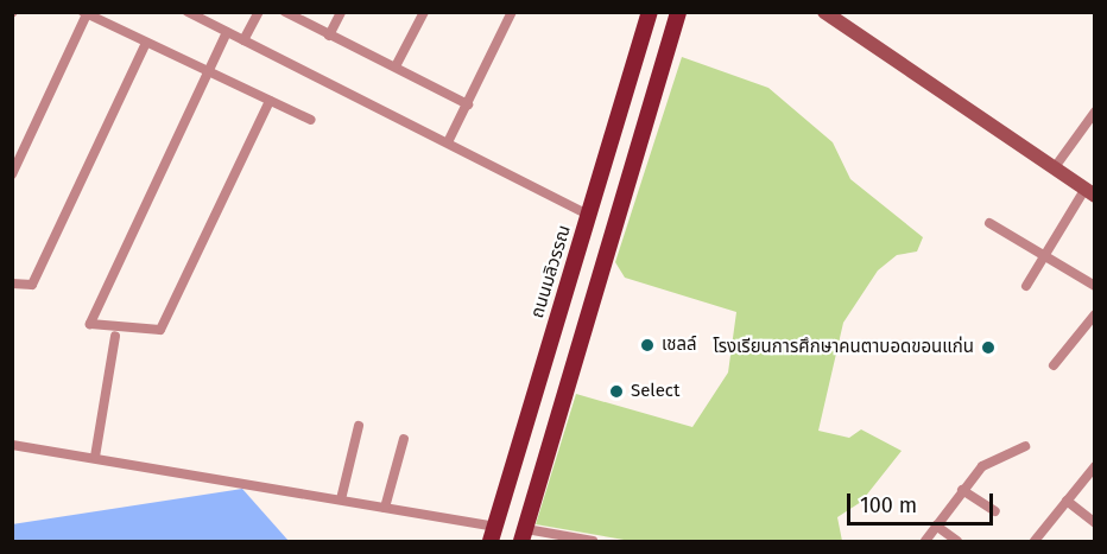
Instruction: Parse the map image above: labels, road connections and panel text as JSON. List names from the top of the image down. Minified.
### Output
{"streets":{"main road":["ถนนมลิวรรณ"]},"places":["เชลล์","โรงเรียนการศึกษาคนตาบอดขอนแก่น","Select"],"scale_bar":"100 m"}
